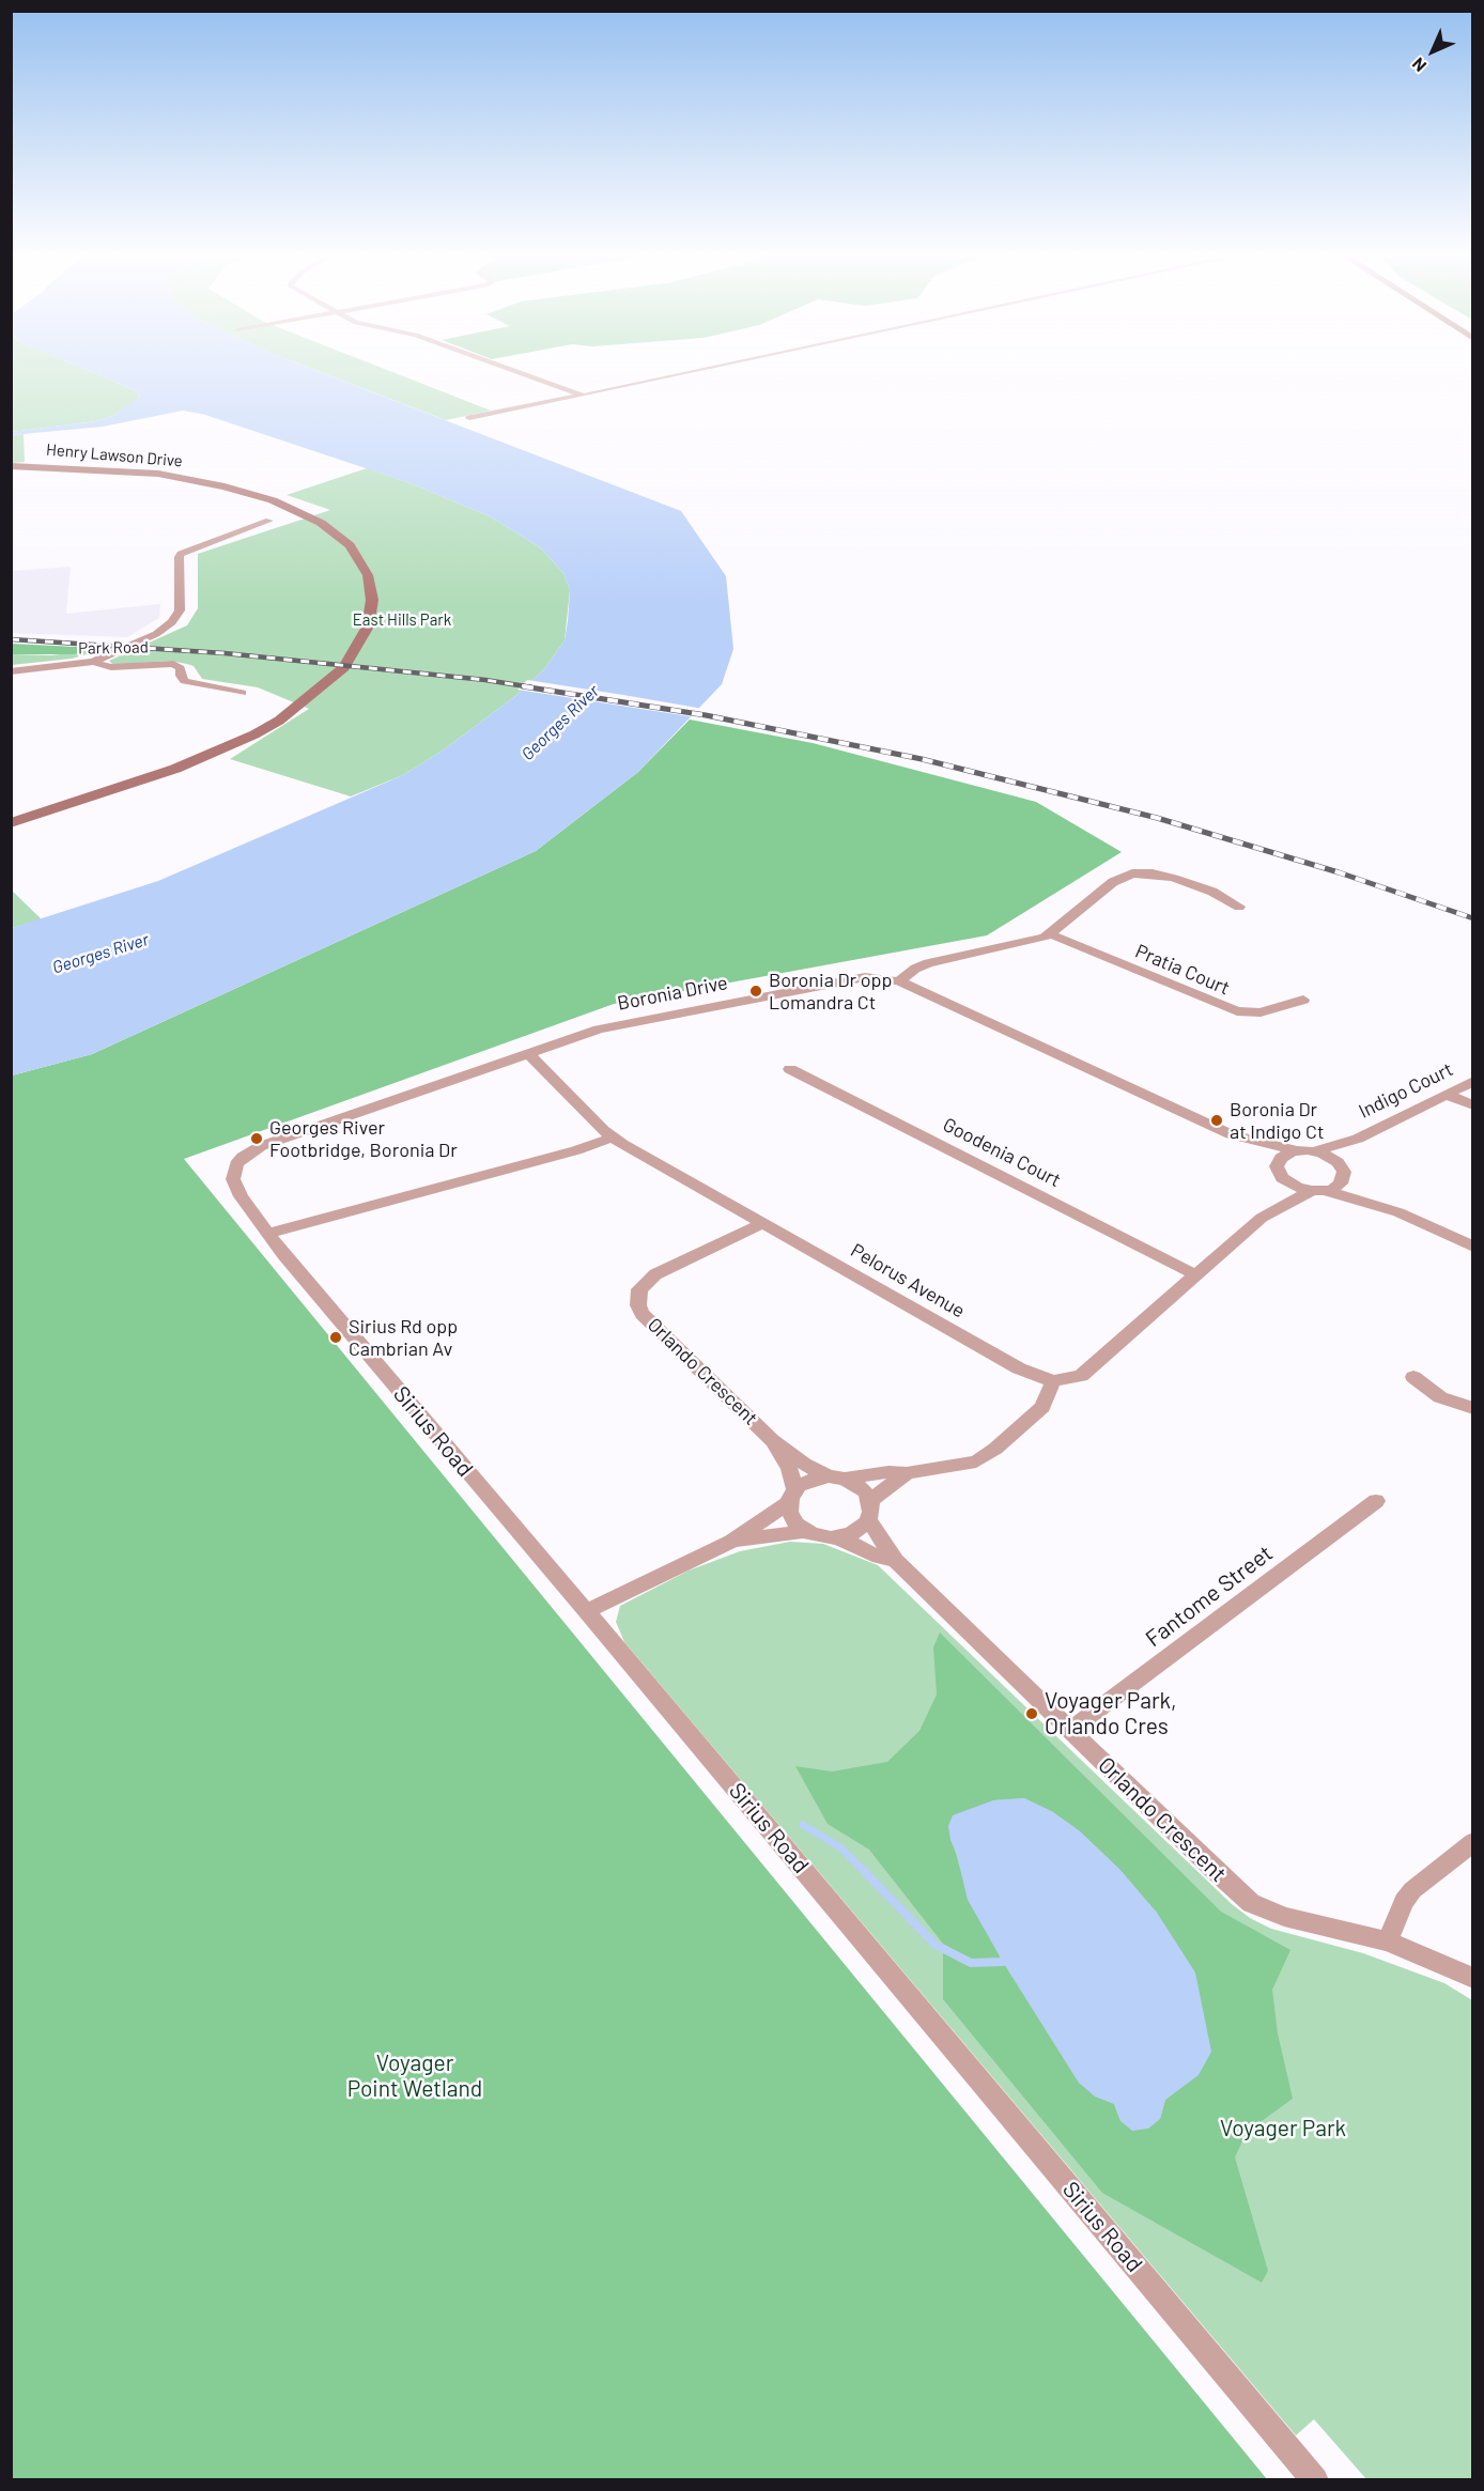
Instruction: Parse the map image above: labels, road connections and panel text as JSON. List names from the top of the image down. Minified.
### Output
{"streets":{"main road":["Henry Lawson Drive"],"street":["Park Road","Pratia Court","Boronia Drive","Indigo Court","Goodenia Court","Pelorus Avenue","Orlando Crescent","Sirius Road","Fantome Street"]},"crossings":[["Boronia Drive","Indigo Court"],["Boronia Drive","Pelorus Avenue"],["Boronia Drive","Sirius Road"],["Pelorus Avenue","Orlando Crescent"],["Orlando Crescent","Fantome Street"]],"water":["Georges River"],"parks":["East Hills Park","Voyager Point Wetland","Voyager Park"],"places":["Boronia Dr opp Lomandra Ct","Boronia Dr at Indigo Ct","Georges River Footbridge, Boronia Dr","Sirius Rd opp Cambrian Av","Voyager Park, Orlando Cres"],"north":"bottom left"}
